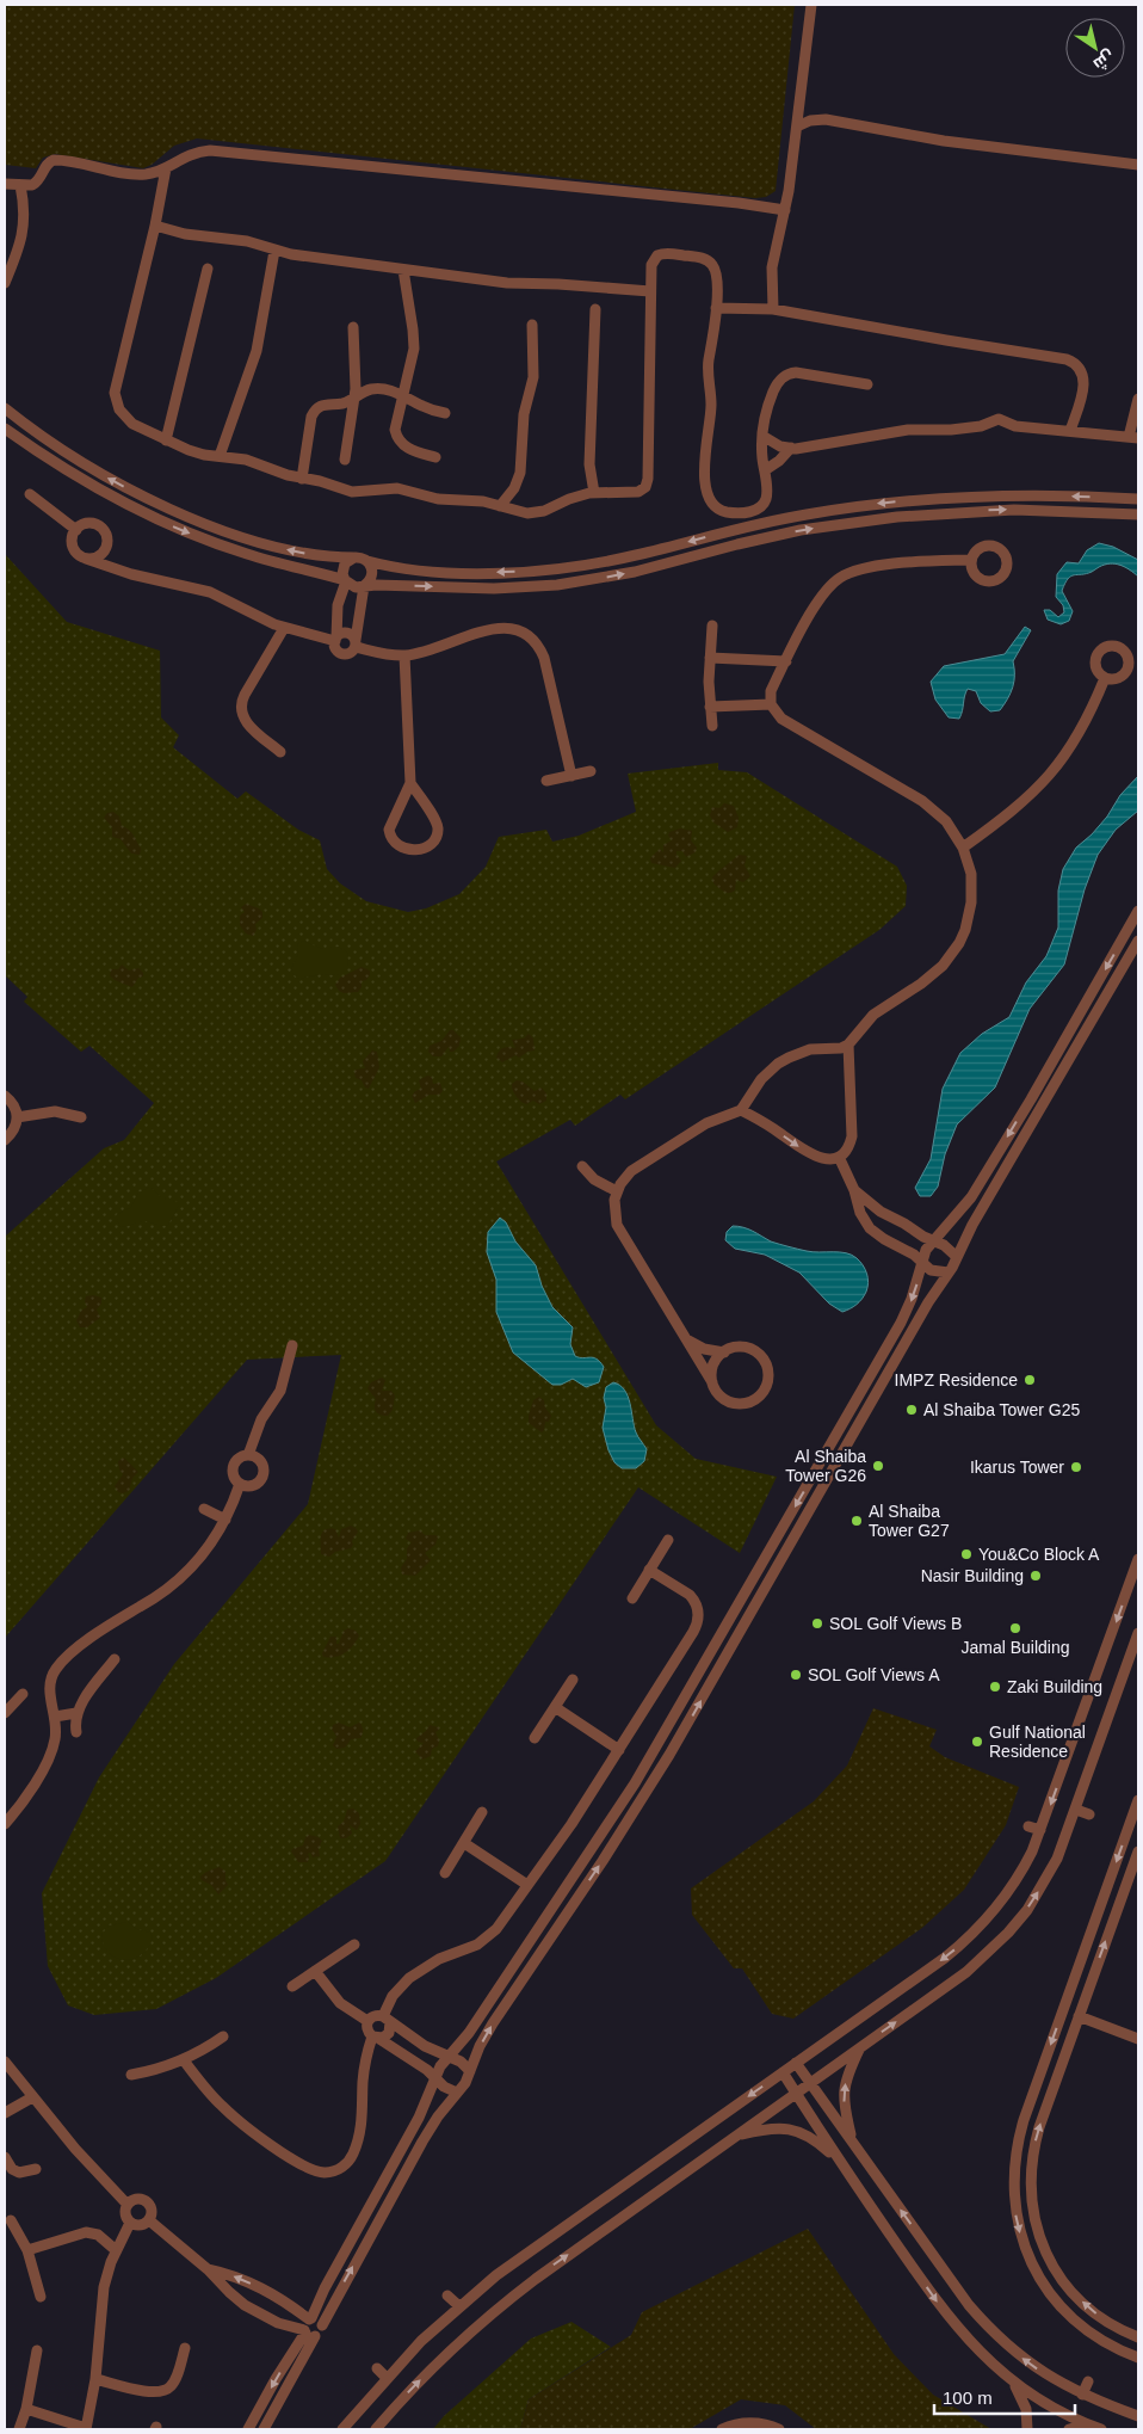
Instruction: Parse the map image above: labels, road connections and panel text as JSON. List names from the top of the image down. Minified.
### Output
{"places":["IMPZ Residence","Al Shaiba Tower G25","Al Shaiba Tower G26","Ikarus Tower","Al Shaiba Tower G27","You&Co Block A","Nasir Building","SOL Golf Views B","Jamal Building","SOL Golf Views A","Zaki Building","Gulf National Residence"],"scale_bar":"100 m","north":"bottom right"}
